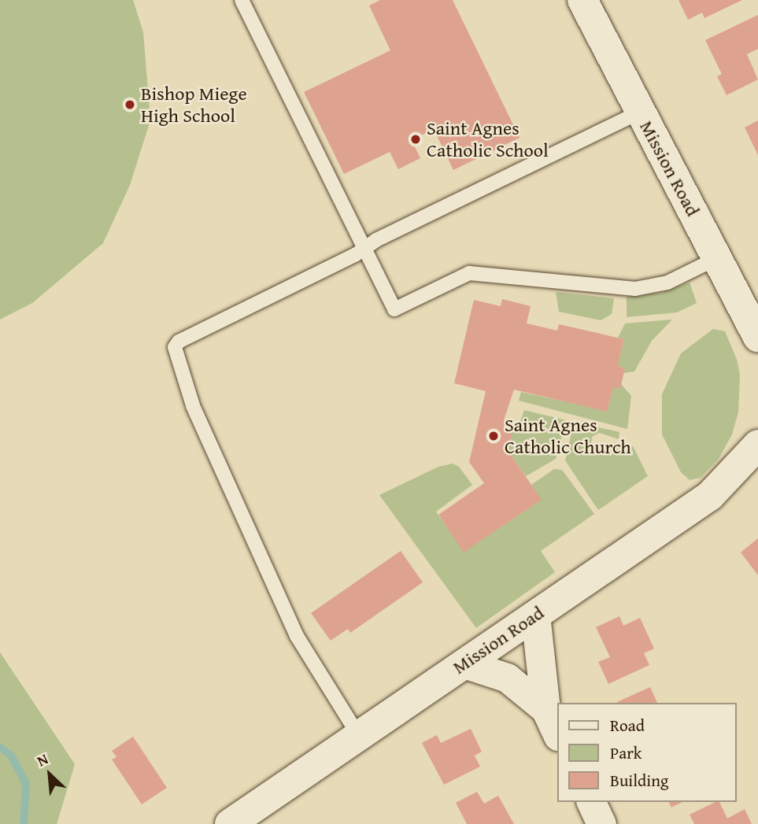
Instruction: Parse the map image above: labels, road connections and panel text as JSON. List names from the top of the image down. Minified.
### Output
{"streets":{"main road":["Mission Road"]},"places":["Bishop Miege High School","Saint Agnes Catholic School","Saint Agnes Catholic Church"],"legend":["Road","Park","Building"],"north":"top left"}
